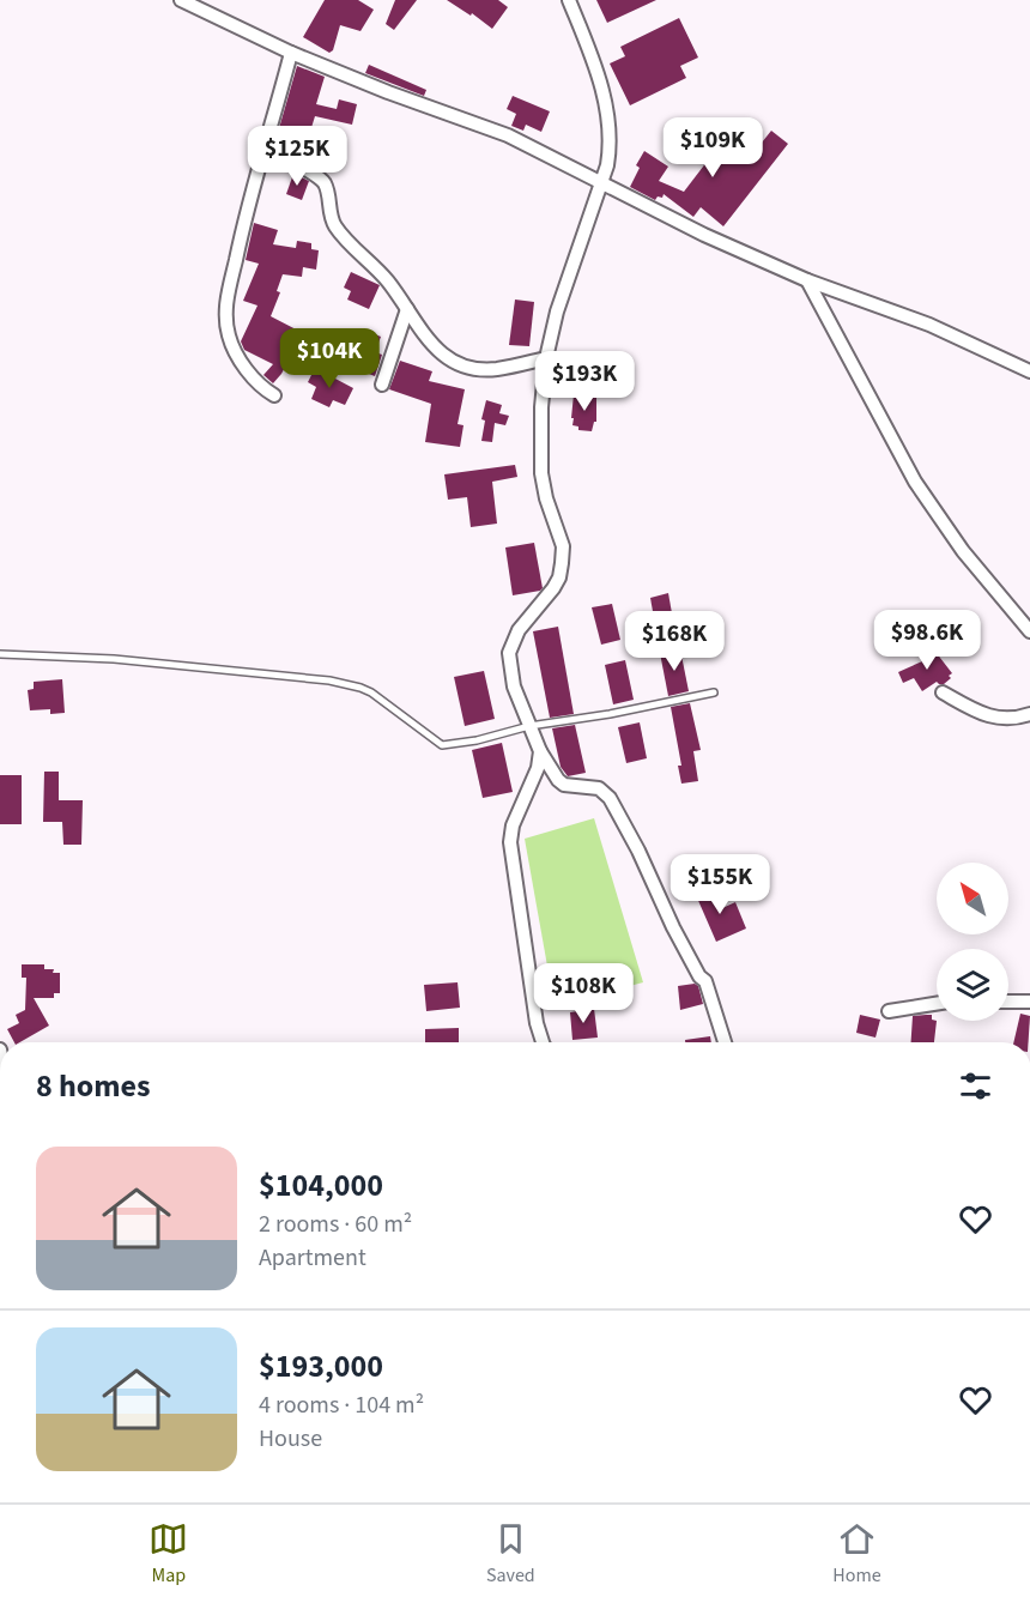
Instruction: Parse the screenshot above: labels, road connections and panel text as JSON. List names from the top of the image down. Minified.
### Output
{"north":"top left","page":{"price":["$109K","$125K","$104K","$193K","$98.6K","$168K","$155K","$108K"],"heading":"8 homes","list":[{"name":"$104,000","note":"2 rooms · 60 m² · Apartment"},{"name":"$193,000","note":"4 rooms · 104 m² · House"}],"tabs":["Map","Saved","Home"]}}
